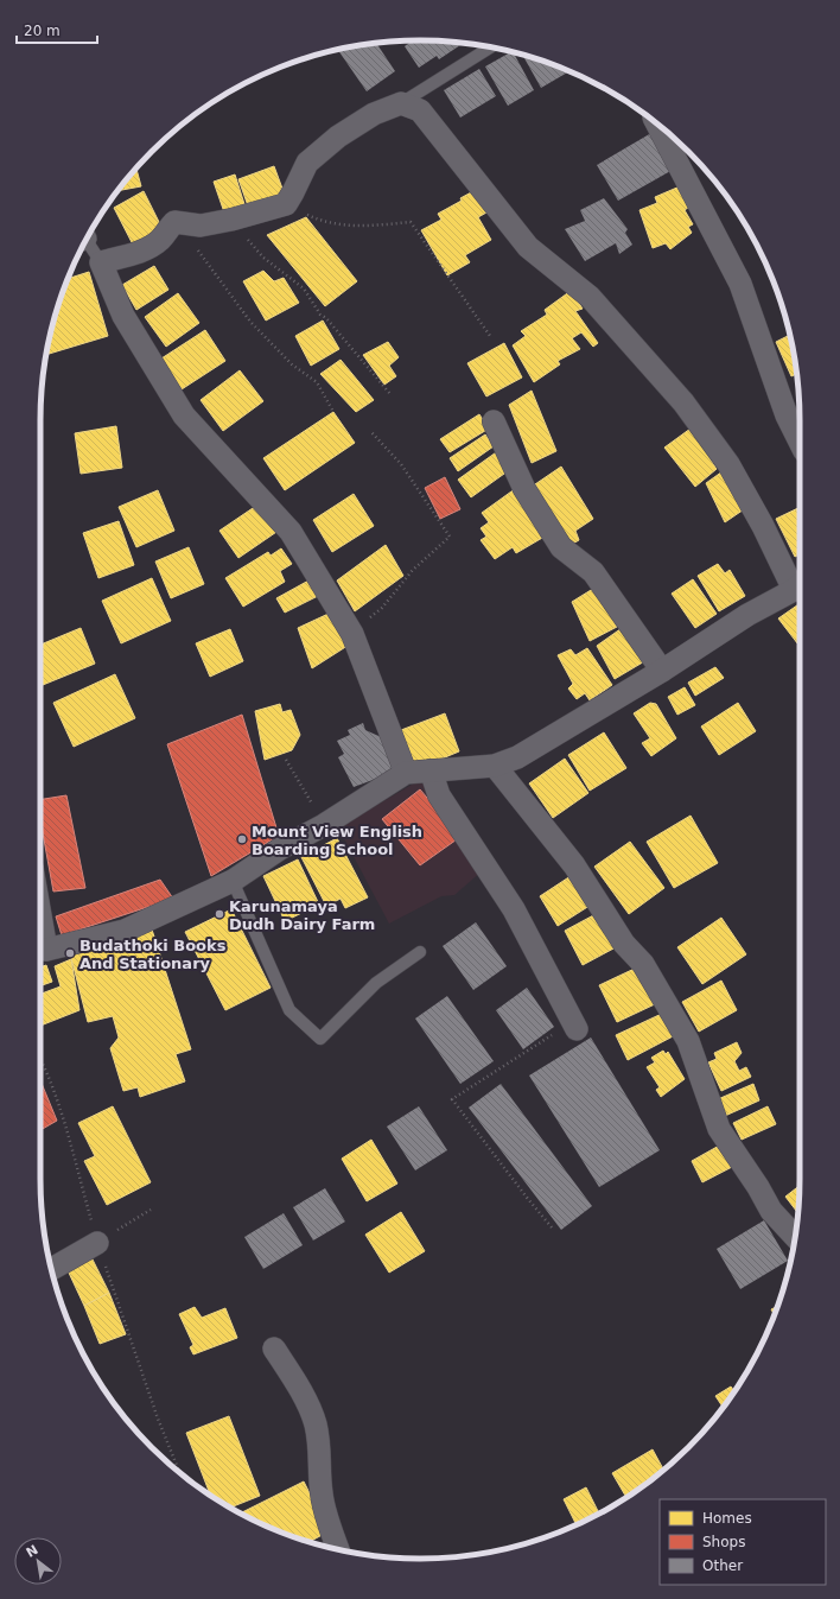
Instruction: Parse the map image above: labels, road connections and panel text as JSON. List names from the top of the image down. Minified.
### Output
{"places":["Mount View English Boarding School","Karunamaya Dudh Dairy Farm","Budathoki Books And Stationary"],"legend":["Homes","Shops","Other"],"scale_bar":"20 m","north":"top left"}
